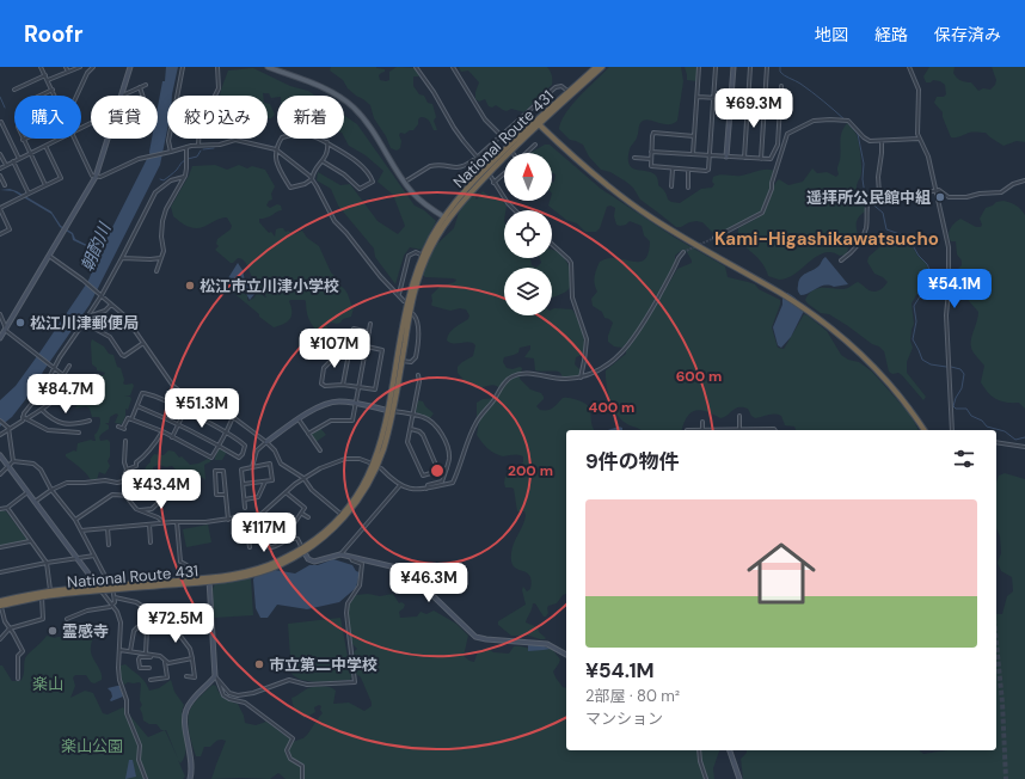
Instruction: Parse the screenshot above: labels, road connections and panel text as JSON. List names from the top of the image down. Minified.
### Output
{"streets":{"highway":["National Route 431"]},"districts":["Kami-Higashikawatsucho"],"water":["朝酌川"],"parks":["楽山","楽山公園"],"places":["遥拝所公民館中組","松江市立川津小学校","松江川津郵便局","霊感寺","市立第二中学校"],"north":"top","page":{"header":"Roofr","nav":["地図","経路","保存済み"],"price":["¥69.3M","¥54.1M","¥107M","¥84.7M","¥51.3M","¥43.4M","¥117M","¥46.3M","¥72.5M"],"chip":["購入","賃貸","絞り込み","新着"],"heading":"9件の物件","list":[{"name":"¥54.1M","note":"2部屋 · 80 m² · マンション"}]},"rings":["600 m","400 m","200 m"]}
